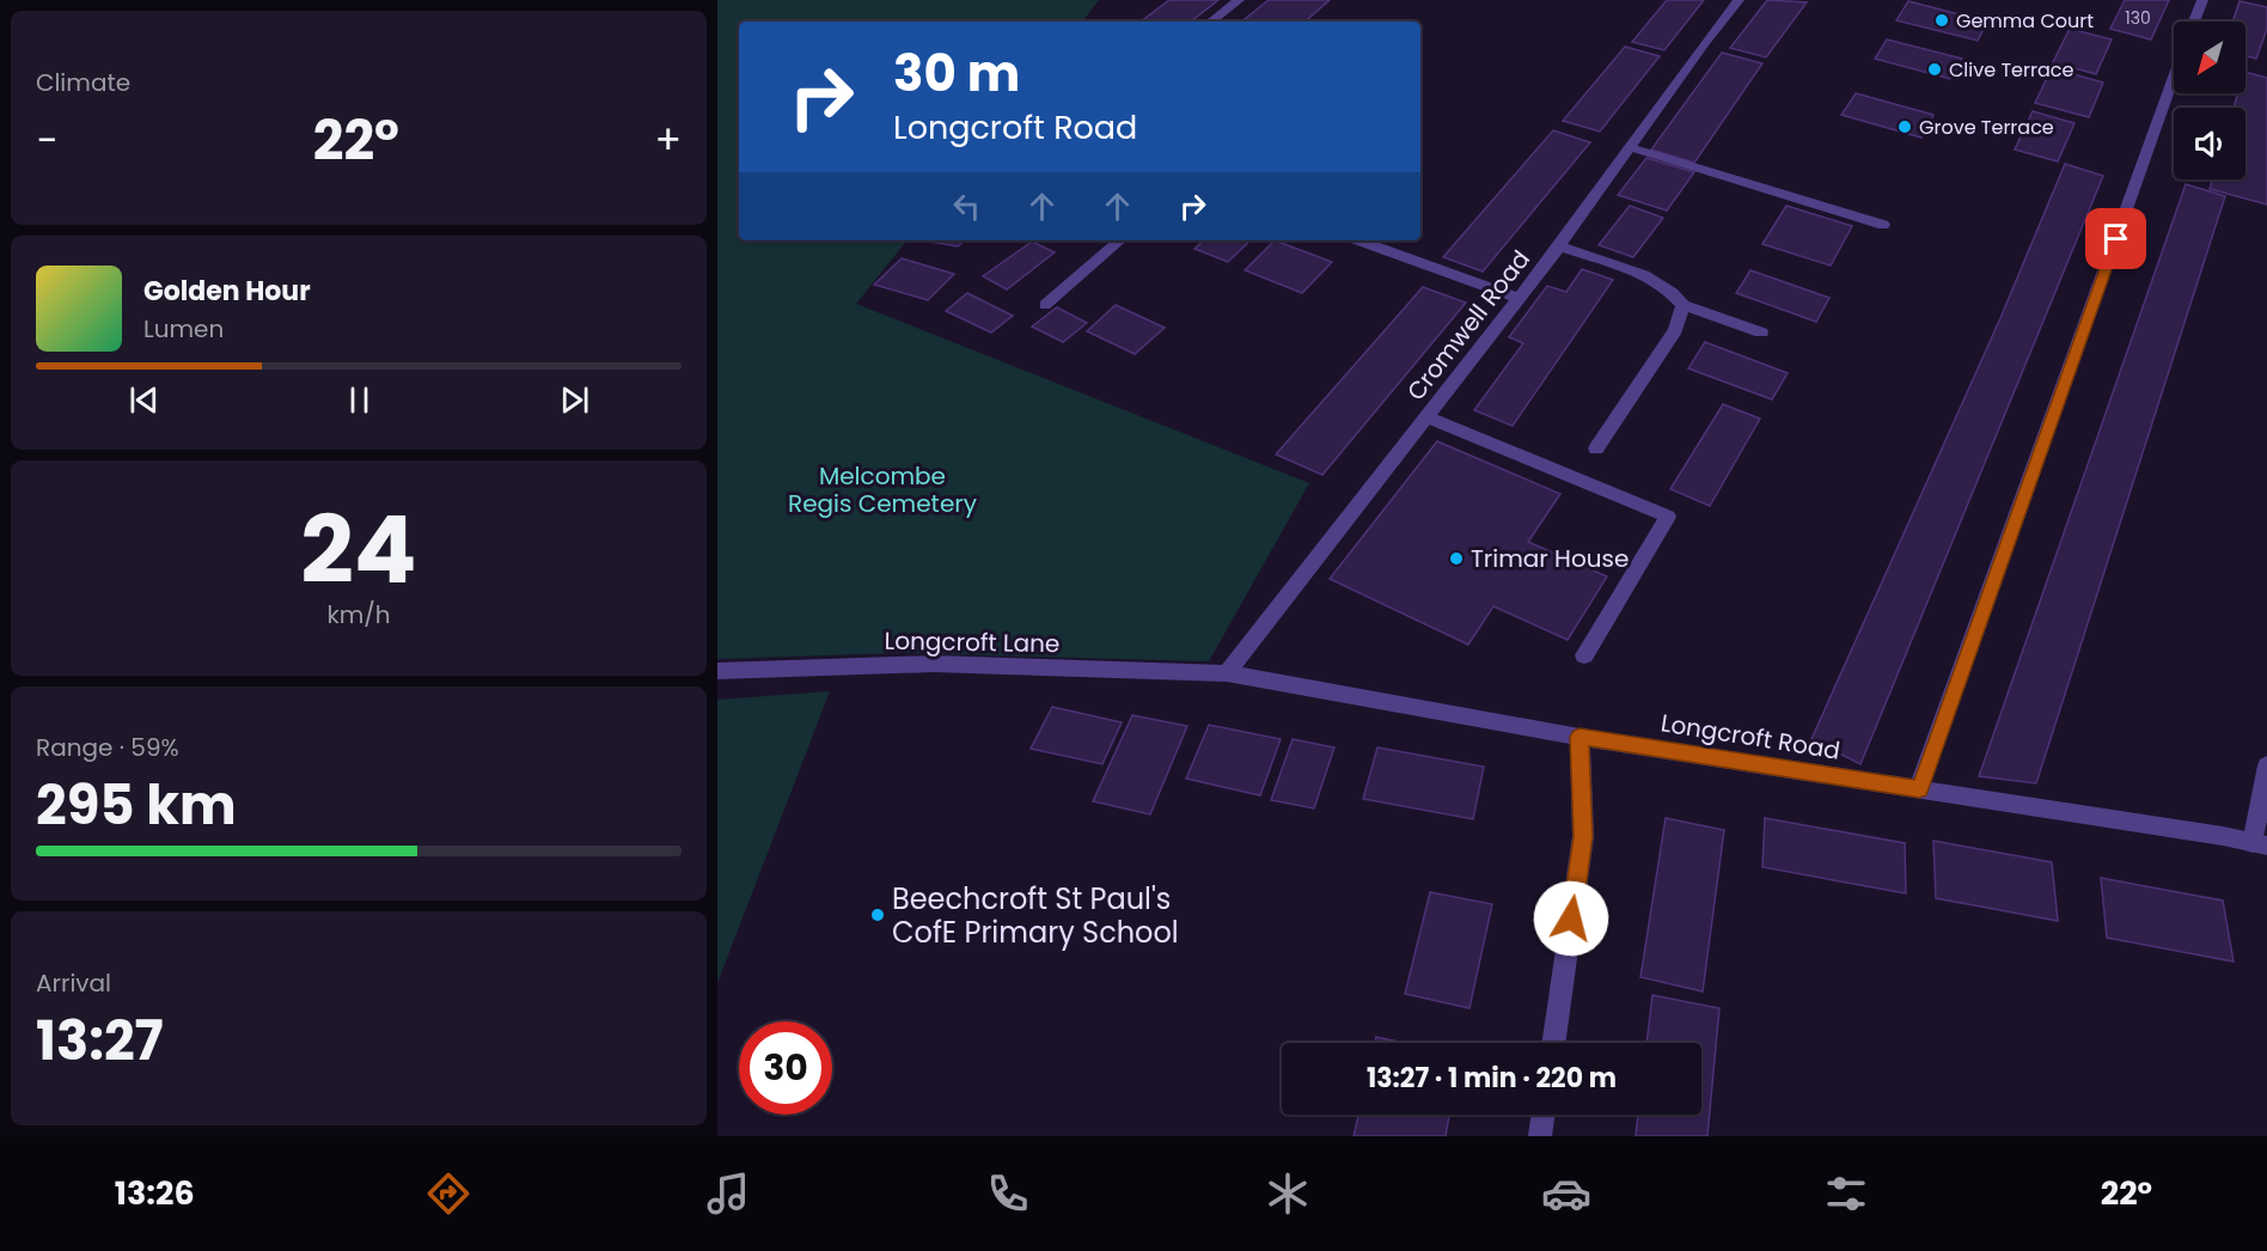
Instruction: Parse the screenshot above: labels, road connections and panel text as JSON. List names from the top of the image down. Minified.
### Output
{"streets":{"street":["Cromwell Road","Longcroft Lane","Longcroft Road"]},"crossings":[["Cromwell Road","Longcroft Lane"],["Cromwell Road","Longcroft Road"],["Longcroft Lane","Longcroft Road"]],"parks":["Melcombe Regis Cemetery"],"places":["Gemma Court","Clive Terrace","Grove Terrace","Trimar House","Beechcroft St Paul's CofE Primary School"],"house_numbers":["130"],"north":"bottom left","page":{"tile":["Climate",["24","km/h"],["Range · 59%","295 km"],["Arrival","13:27"]],"turn":["30 m","Longcroft Road"],"heat":["−","22°","+"],"song":["Golden Hour","Lumen"],"limit":"30","trip":"13:27 · 1 min · 220 m","tabs":["13:26","22°"]}}
